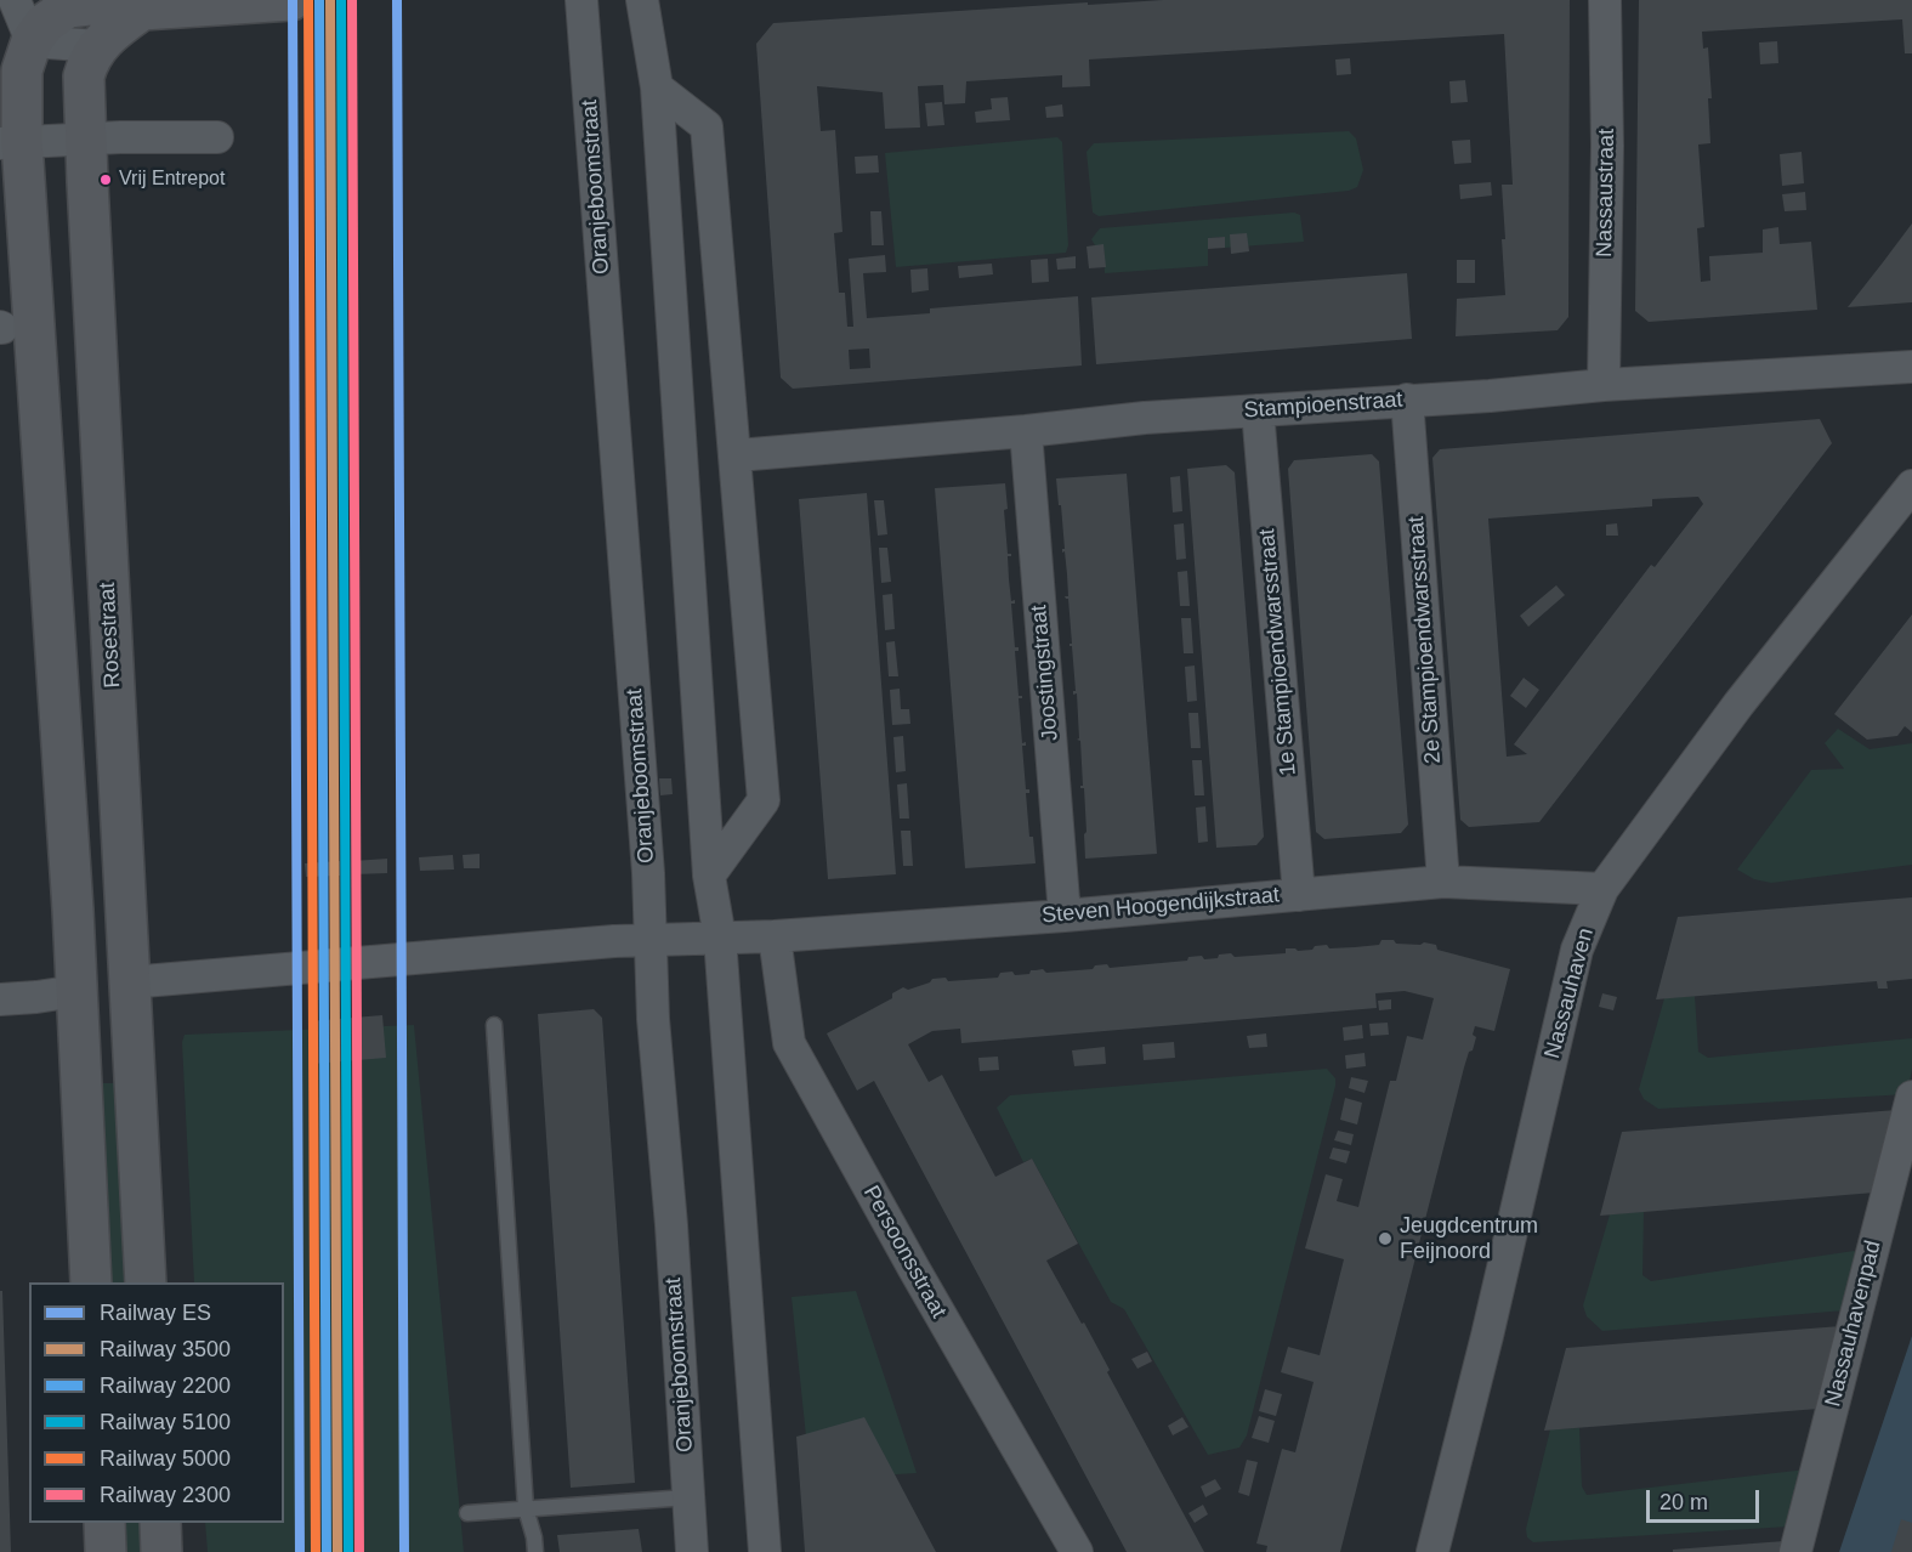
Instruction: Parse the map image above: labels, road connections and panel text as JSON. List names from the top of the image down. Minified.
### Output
{"streets":{"main road":["Rosestraat"],"street":["Oranjeboomstraat","Nassaustraat","Stampioenstraat","2e Stampioendwarsstraat","1e Stampioendwarsstraat","Joostingstraat","Steven Hoogendijkstraat","Nassauhaven","Persoonsstraat","Nassauhavenpad"]},"crossings":[["Oranjeboomstraat","Steven Hoogendijkstraat"],["Nassaustraat","Stampioenstraat"],["Stampioenstraat","2e Stampioendwarsstraat"],["Stampioenstraat","1e Stampioendwarsstraat"],["Stampioenstraat","Joostingstraat"],["2e Stampioendwarsstraat","Steven Hoogendijkstraat"],["1e Stampioendwarsstraat","Steven Hoogendijkstraat"],["Joostingstraat","Steven Hoogendijkstraat"],["Steven Hoogendijkstraat","Nassauhaven"],["Steven Hoogendijkstraat","Persoonsstraat"]],"places":["Vrij Entrepot","Jeugdcentrum Feijnoord"],"lines":["rail line ES","rail line 3500","rail line 2200","rail line 5100","rail line 5000","rail line 2300"],"legend":["Railway ES","Railway 3500","Railway 2200","Railway 5100","Railway 5000","Railway 2300"],"scale_bar":"20 m"}
